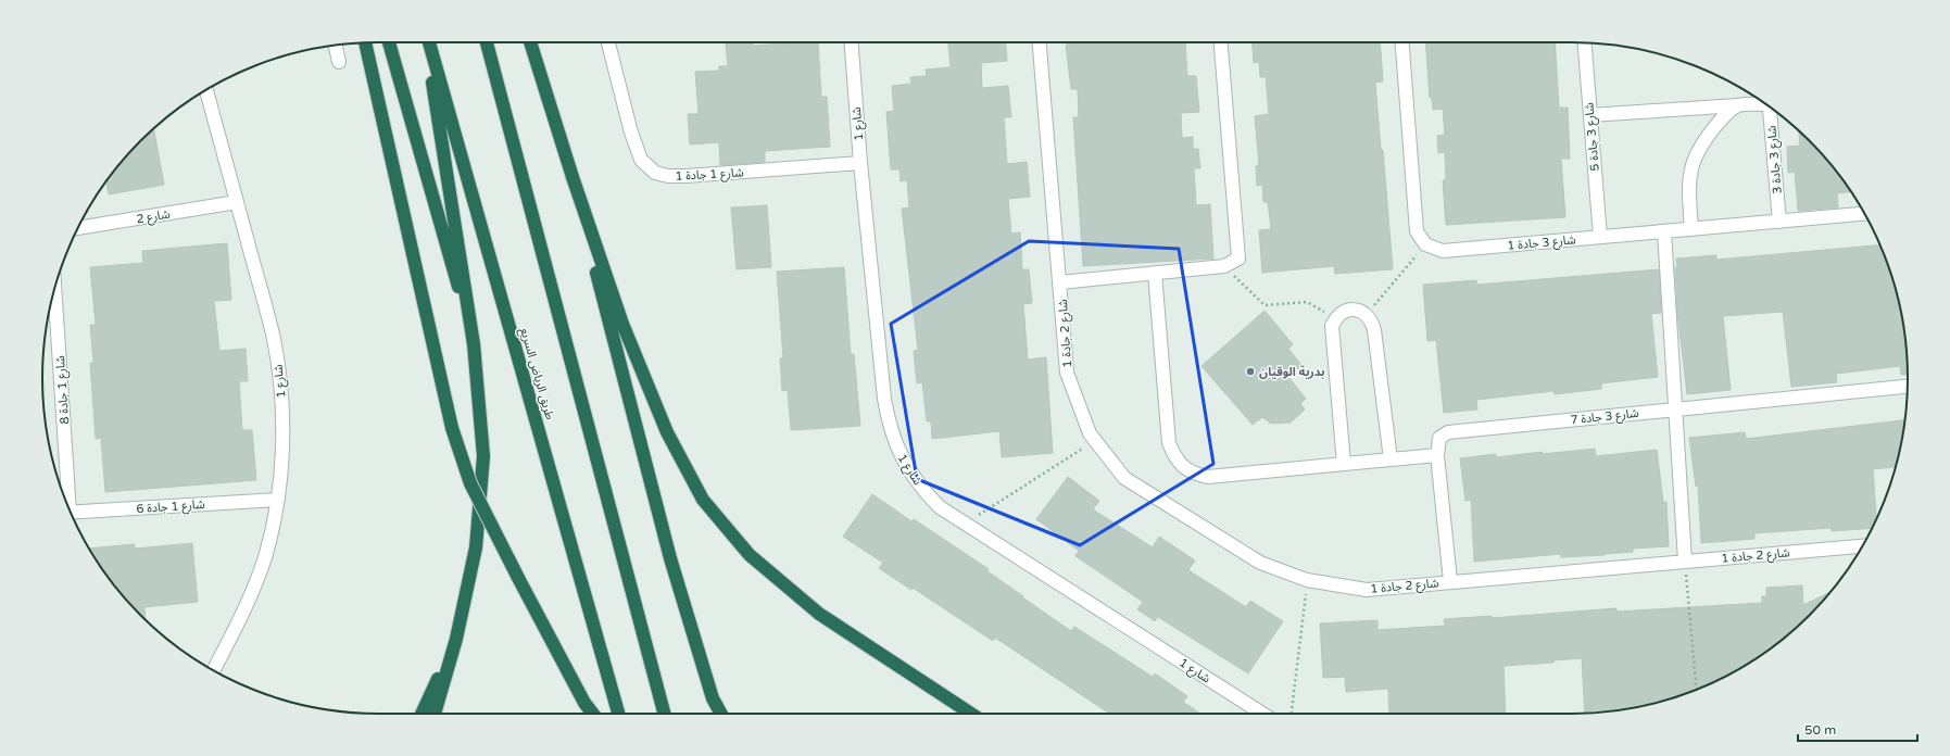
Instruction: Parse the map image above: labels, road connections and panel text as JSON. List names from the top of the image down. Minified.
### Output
{"streets":{"highway":["طريق الرياض السريع"],"street":["شارع 1","شارع 3 جادة 5","شارع 3 جادة 3","شارع 1 جادة 1","شارع 2","شارع 3 جادة 1","شارع 2 جادة 1","شارع 1 جادة 8","شارع 3 جادة 7","شارع 1 جادة 6"]},"crossings":[["شارع 1","شارع 1 جادة 1"],["شارع 1","شارع 2"],["شارع 1","شارع 1 جادة 6"],["شارع 3 جادة 5","شارع 3 جادة 1"],["شارع 3 جادة 3","شارع 3 جادة 1"],["شارع 2 جادة 1","شارع 3 جادة 7"]],"places":["بدرية الوقيان"],"scale_bar":"50 m"}
